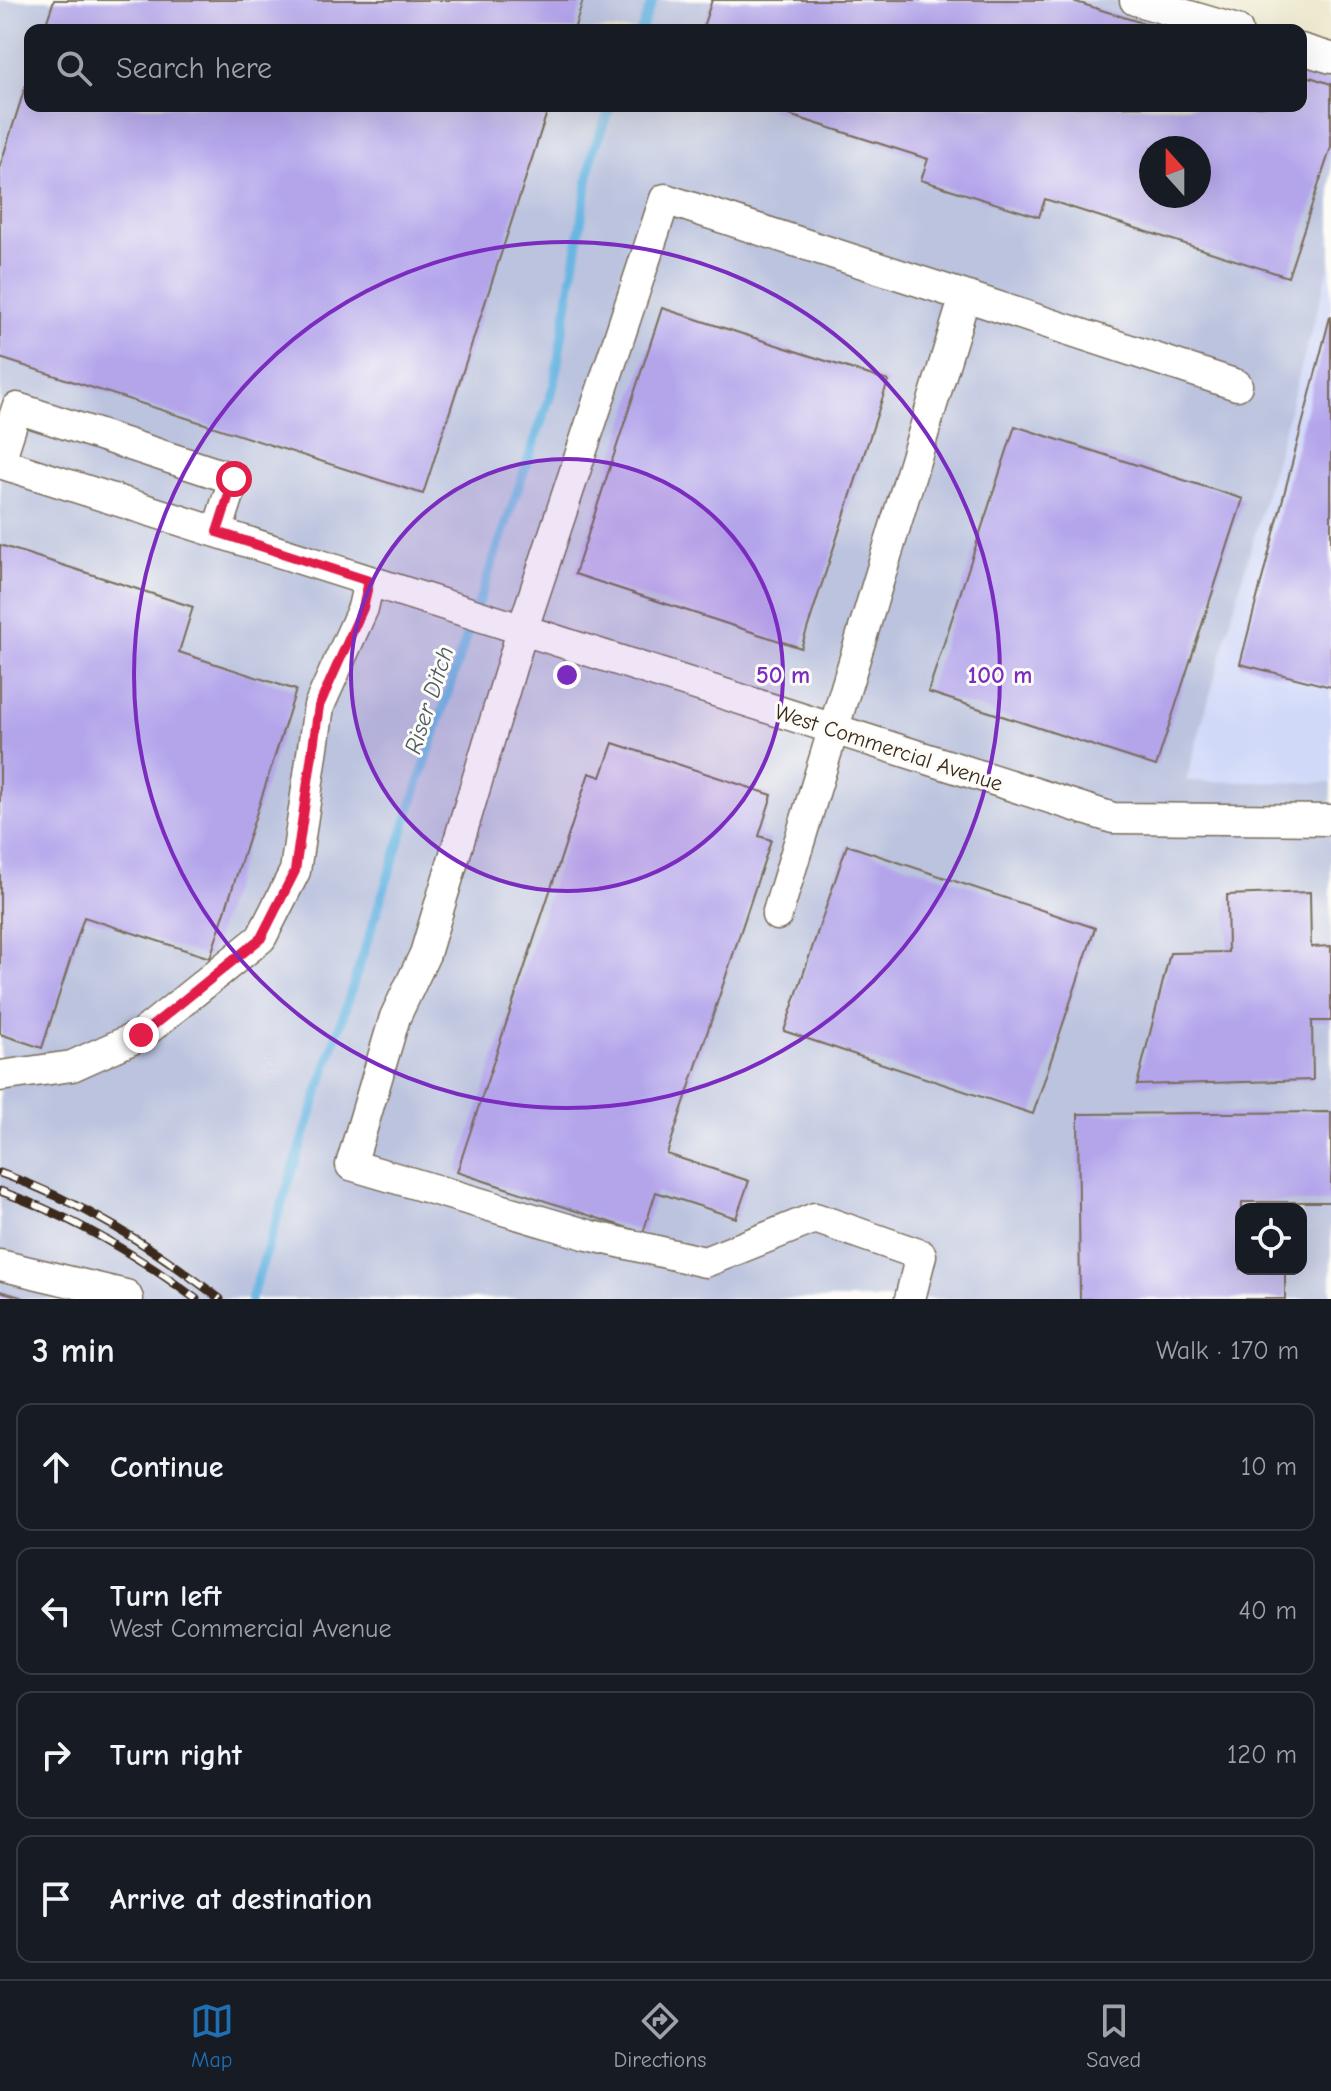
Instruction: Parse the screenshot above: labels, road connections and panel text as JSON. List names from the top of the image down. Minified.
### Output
{"streets":{"street":["West Commercial Avenue"]},"water":["Riser Ditch"],"north":"top","page":{"search":"Search here","heading":["3 min","Walk · 170 m"],"list":[["Continue","10 m"],["Turn left","West Commercial Avenue","40 m"],["Turn right","120 m"],"Arrive at destination"],"nav":["Map","Directions","Saved"]},"rings":["50 m","100 m"]}
